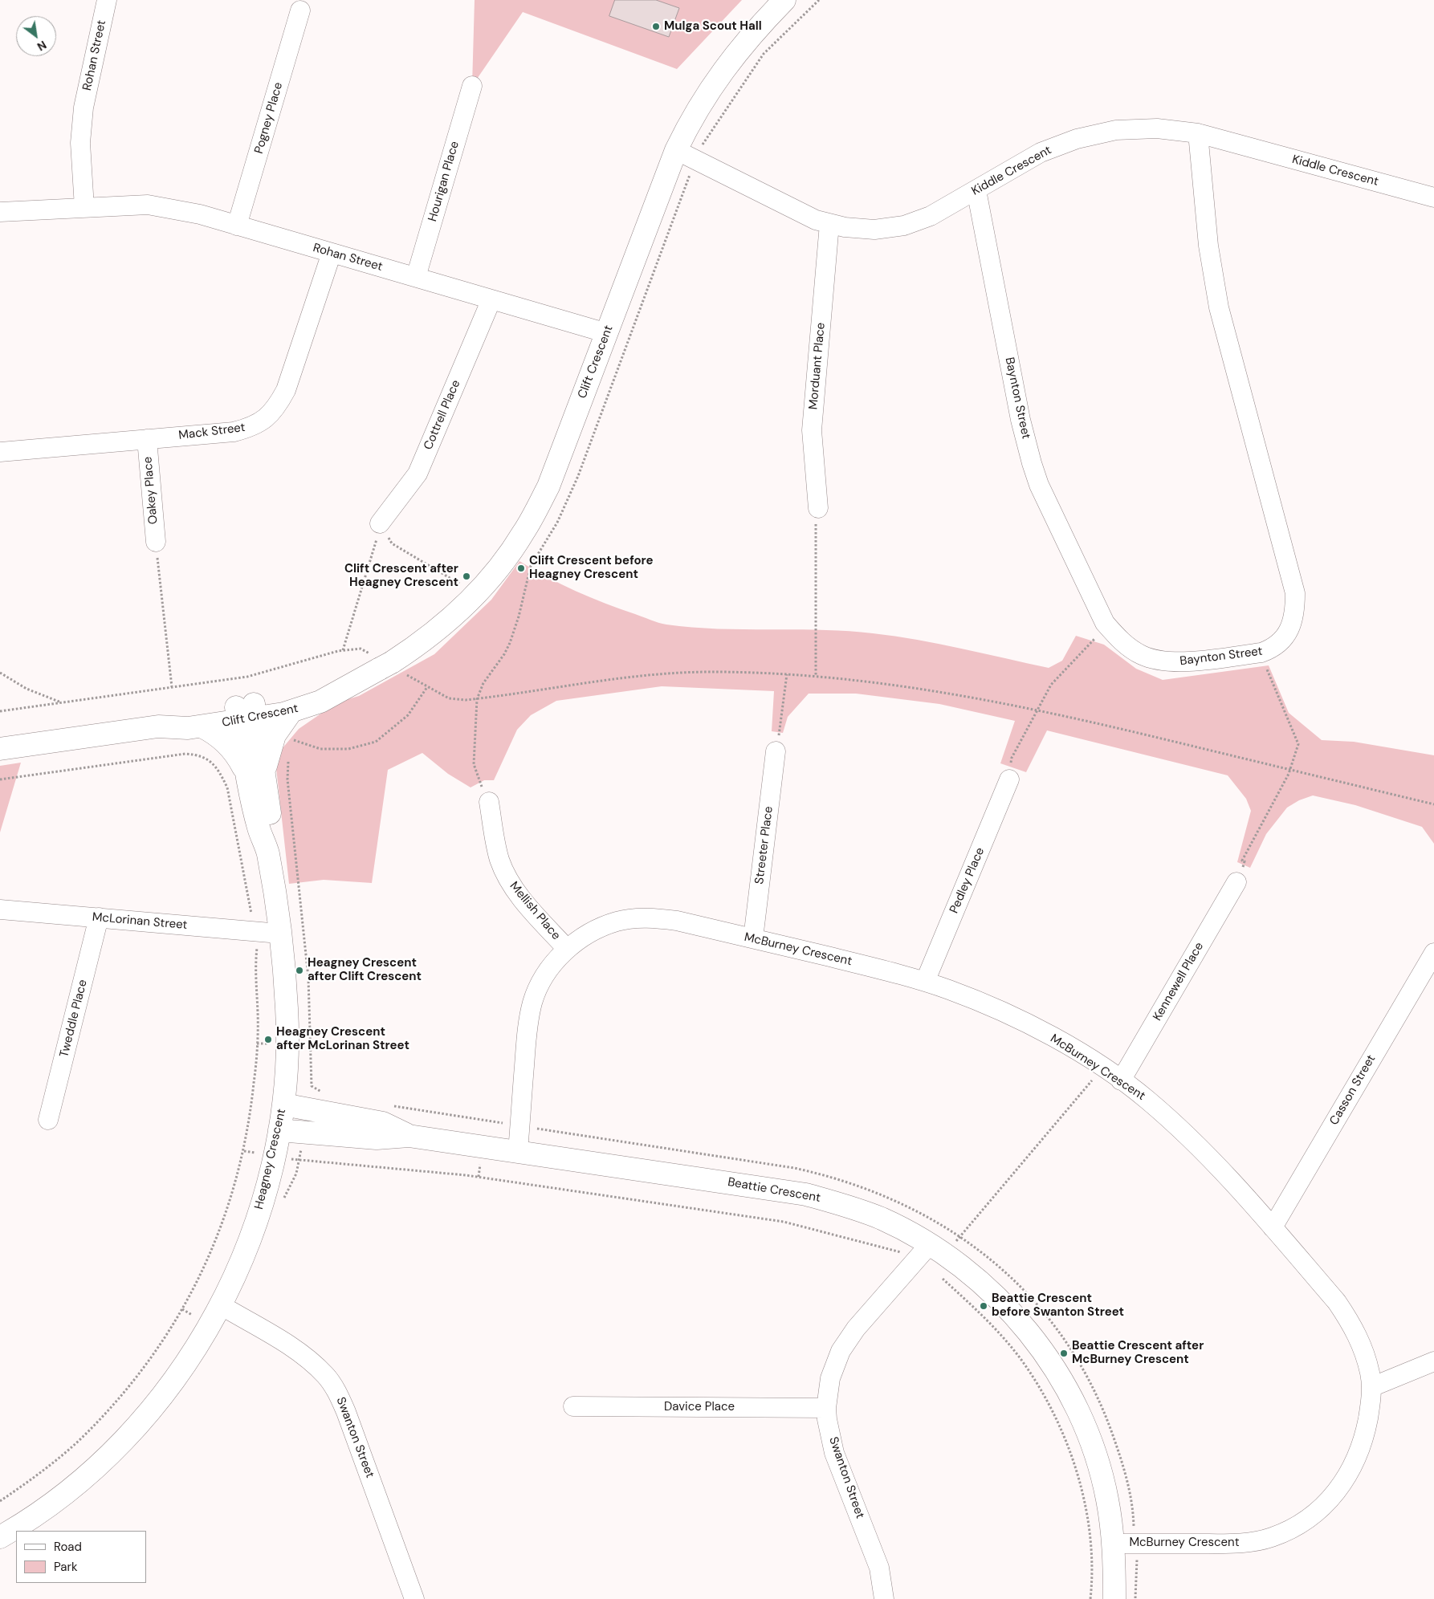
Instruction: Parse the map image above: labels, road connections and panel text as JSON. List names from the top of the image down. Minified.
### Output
{"streets":{"street":["Rohan Street","Pogney Place","Kiddle Crescent","Hourigan Place","Clift Crescent","Morduant Place","Baynton Street","Cottrell Place","Mack Street","Oakey Place","Streeter Place","Pedley Place","Mellish Place","McLorinan Street","McBurney Crescent","Kennewell Place","Tweddle Place","Casson Street","Heagney Crescent","Beattie Crescent","Davice Place","Swanton Street"]},"crossings":[["Rohan Street","Pogney Place"],["Rohan Street","Hourigan Place"],["Rohan Street","Clift Crescent"],["Rohan Street","Cottrell Place"],["Rohan Street","Mack Street"],["Kiddle Crescent","Clift Crescent"],["Kiddle Crescent","Morduant Place"],["Kiddle Crescent","Baynton Street"],["Clift Crescent","Heagney Crescent"],["Mack Street","Oakey Place"],["Streeter Place","McBurney Crescent"],["Pedley Place","McBurney Crescent"],["Mellish Place","McBurney Crescent"],["McLorinan Street","Tweddle Place"],["McLorinan Street","Heagney Crescent"],["McBurney Crescent","Kennewell Place"],["McBurney Crescent","Casson Street"],["McBurney Crescent","Beattie Crescent"],["Heagney Crescent","Beattie Crescent"],["Heagney Crescent","Swanton Street"],["Beattie Crescent","Swanton Street"],["Davice Place","Swanton Street"]],"places":["Mulga Scout Hall","Clift Crescent before Heagney Crescent","Clift Crescent after Heagney Crescent","Heagney Crescent after Clift Crescent","Heagney Crescent after McLorinan Street","Beattie Crescent before Swanton Street","Beattie Crescent after McBurney Crescent"],"legend":["Road","Park"],"north":"bottom right"}
